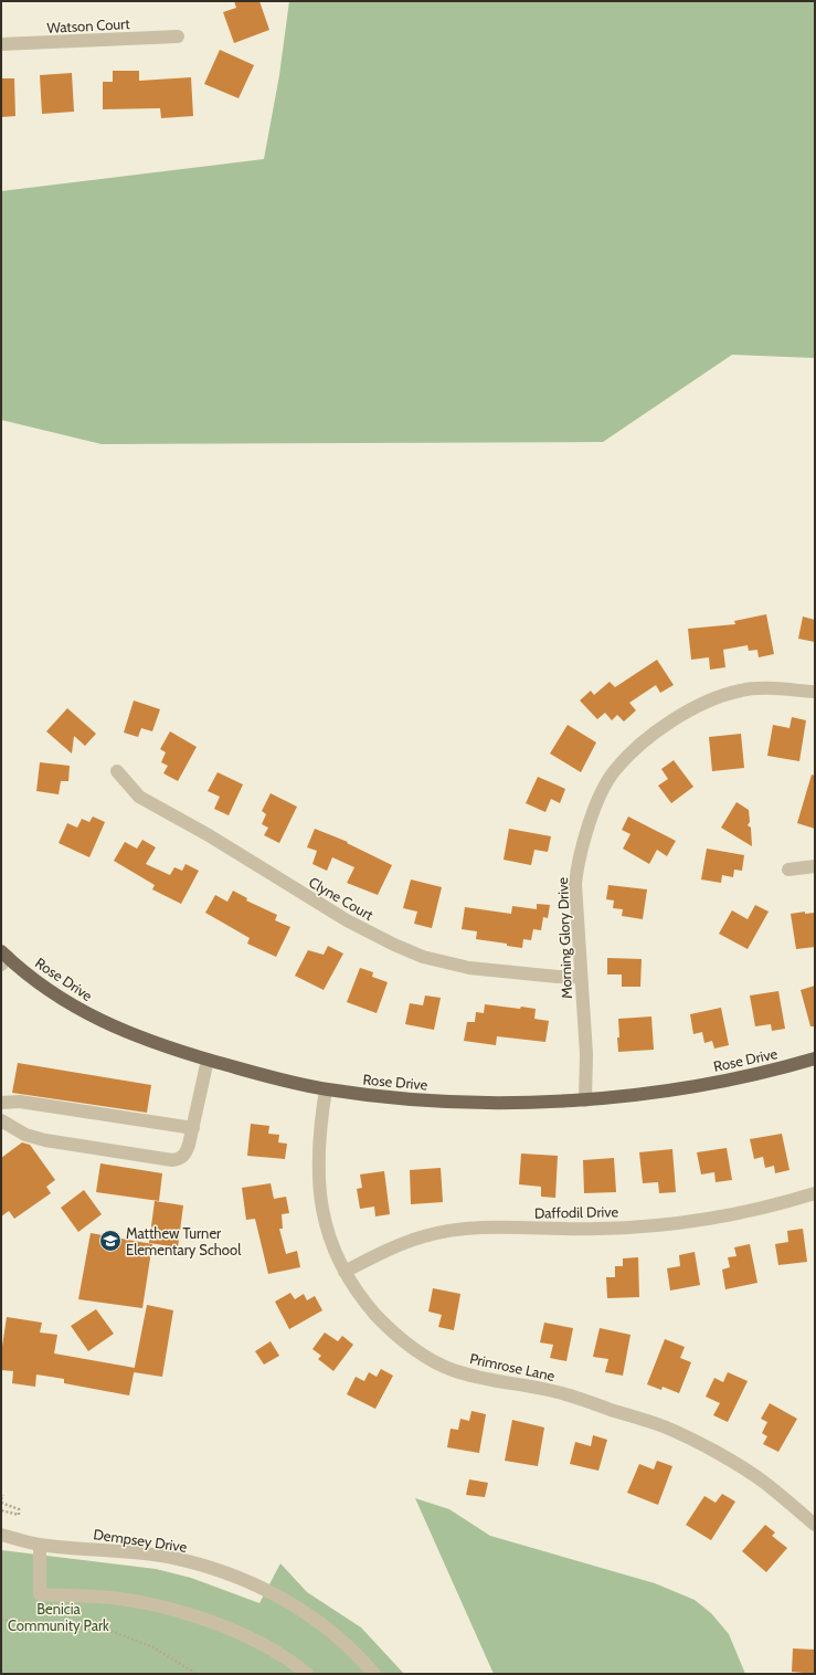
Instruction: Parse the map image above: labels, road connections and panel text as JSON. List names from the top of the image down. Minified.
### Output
{"streets":{"main road":["Rose Drive"],"street":["Watson Court","Clyne Court","Morning Glory Drive","Daffodil Drive","Primrose Lane","Dempsey Drive"]},"crossings":[["Clyne Court","Morning Glory Drive"],["Morning Glory Drive","Rose Drive"],["Rose Drive","Primrose Lane"],["Daffodil Drive","Primrose Lane"]],"parks":["Benicia Community Park"],"places":{"school or university":["Matthew Turner Elementary School"]}}
